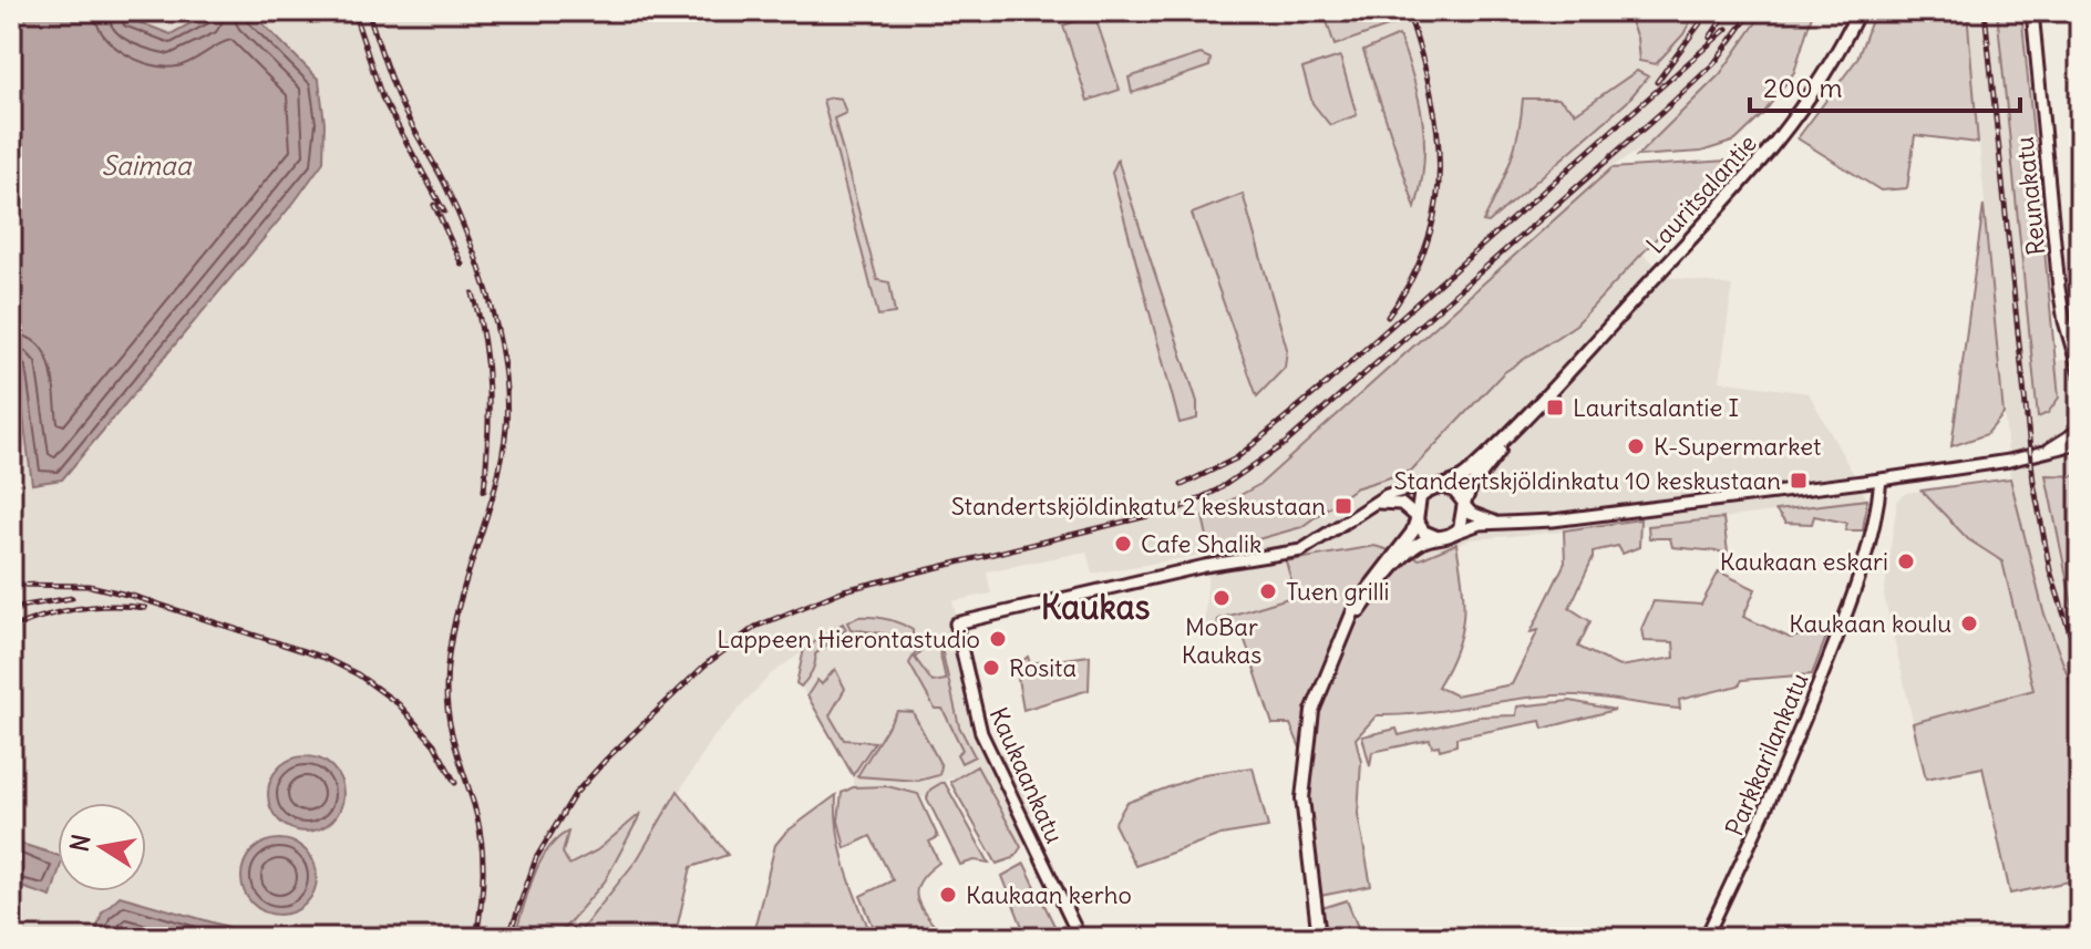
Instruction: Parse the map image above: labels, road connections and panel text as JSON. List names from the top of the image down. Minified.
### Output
{"streets":{"main road":["Lauritsalantie"],"street":["Reunakatu","Parkkarilankatu","Kaukaankatu"]},"districts":["Kaukas"],"water":["Saimaa"],"places":{"transit":["Lauritsalantie I","Standertskjöldinkatu 10 keskustaan","Standertskjöldinkatu 2 keskustaan"],"other":["K-Supermarket","Cafe Shalik","Kaukaan eskari","Tuen grilli","MoBar Kaukas","Kaukaan koulu","Lappeen Hierontastudio","Rosita","Kaukaan kerho"]},"scale_bar":"200 m","north":"left"}
